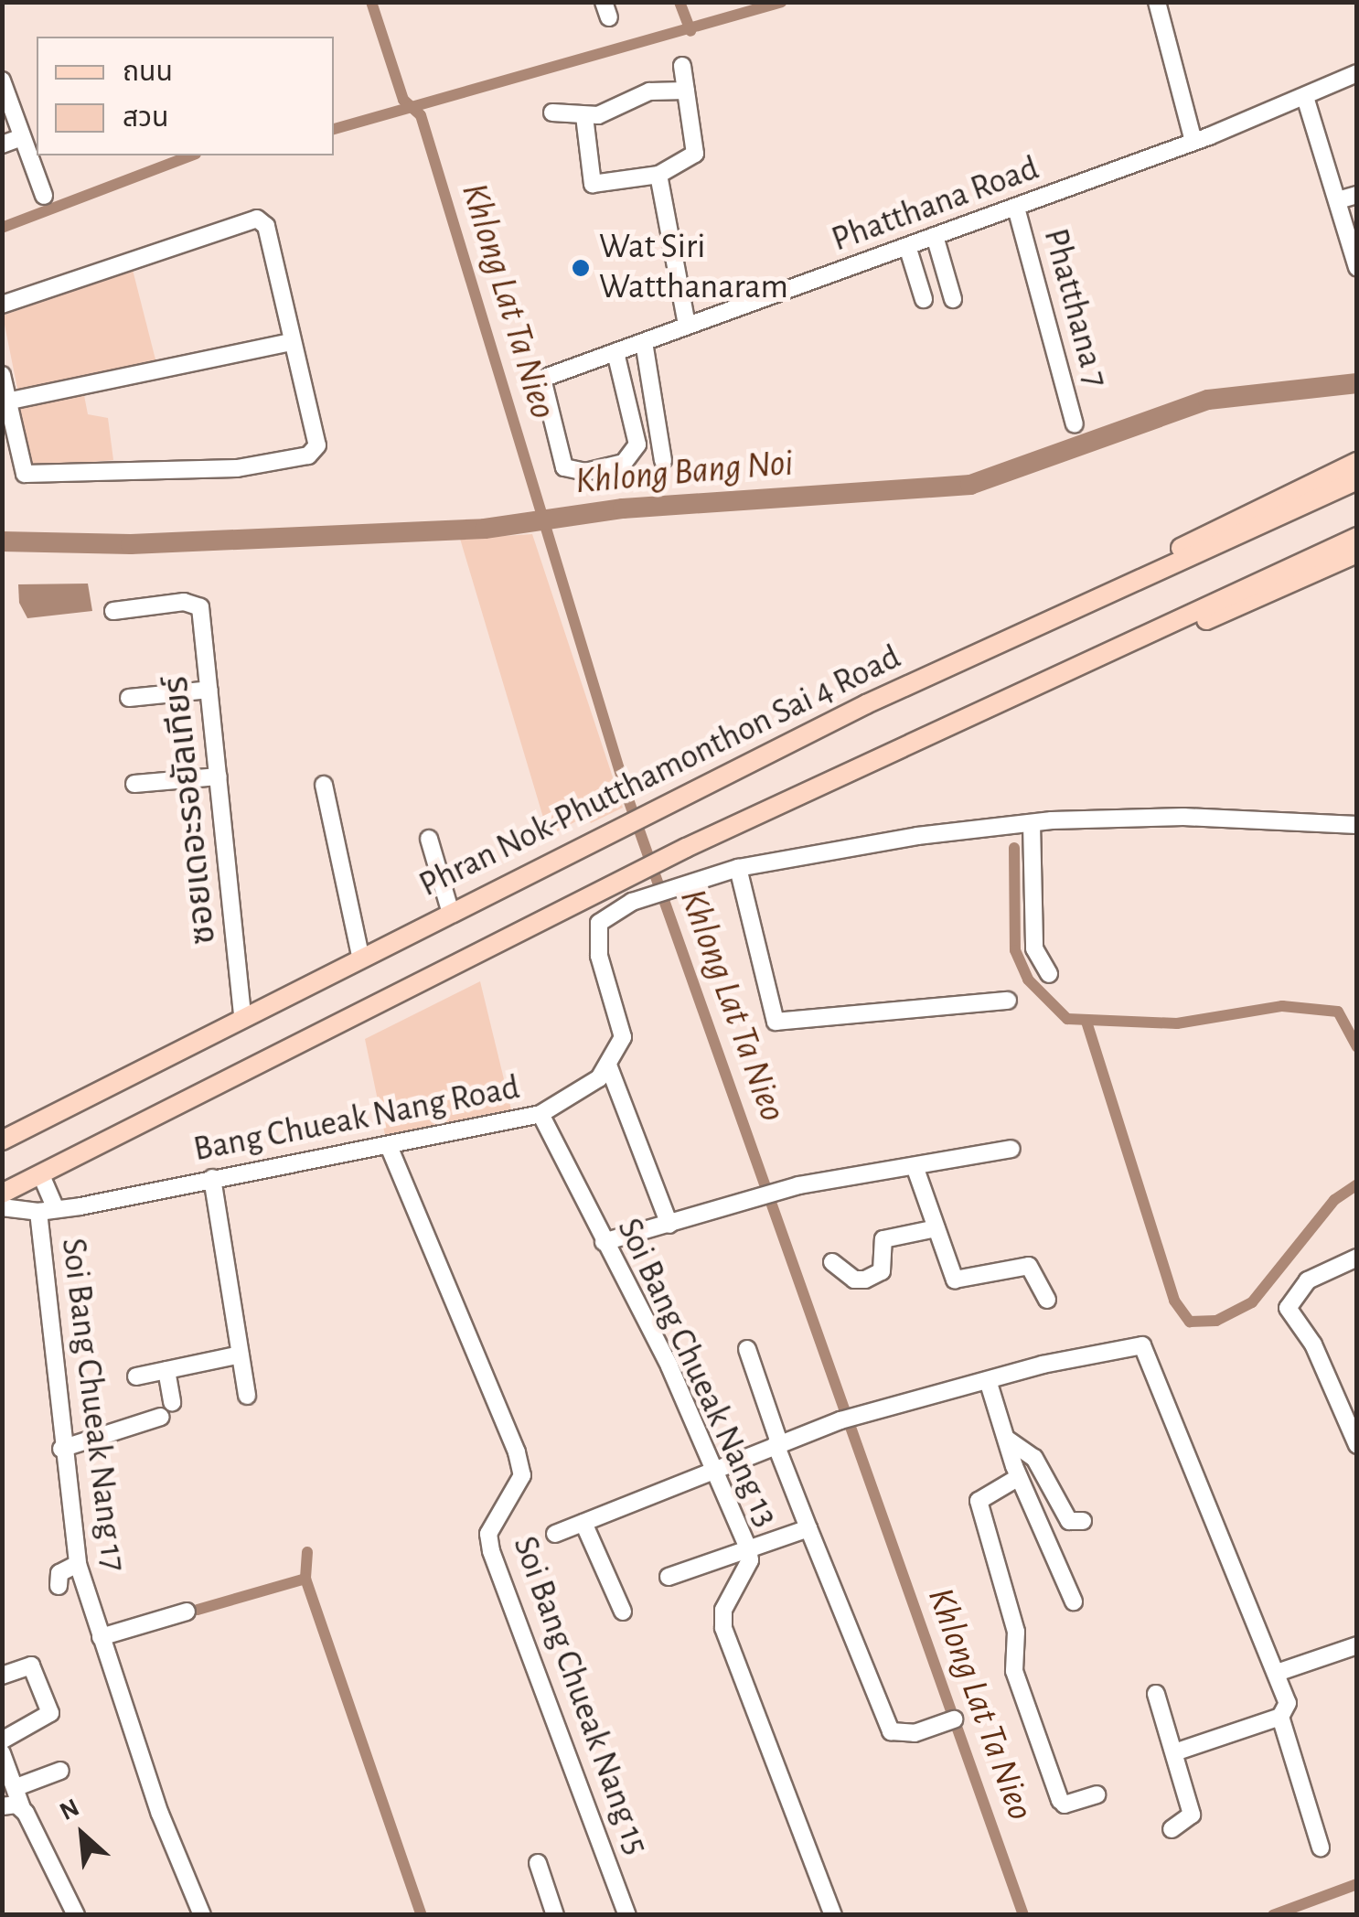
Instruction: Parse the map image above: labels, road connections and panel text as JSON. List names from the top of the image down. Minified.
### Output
{"streets":{"main road":["Phran Nok-Phutthamonthon Sai 4 Road"],"street":["Phatthana Road","Phatthana 7","ซอยเดอะรอยัลเทียร์","Bang Chueak Nang Road","Soi Bang Chueak Nang 13","Soi Bang Chueak Nang 17","Soi Bang Chueak Nang 15"]},"crossings":[["Phatthana Road","Phatthana 7"],["Phran Nok-Phutthamonthon Sai 4 Road","ซอยเดอะรอยัลเทียร์"],["Bang Chueak Nang Road","Soi Bang Chueak Nang 13"],["Bang Chueak Nang Road","Soi Bang Chueak Nang 17"],["Bang Chueak Nang Road","Soi Bang Chueak Nang 15"]],"water":["Khlong Lat Ta Nieo","Khlong Bang Noi"],"places":["Wat Siri Watthanaram"],"legend":["ถนน","สวน"],"north":"top left"}
